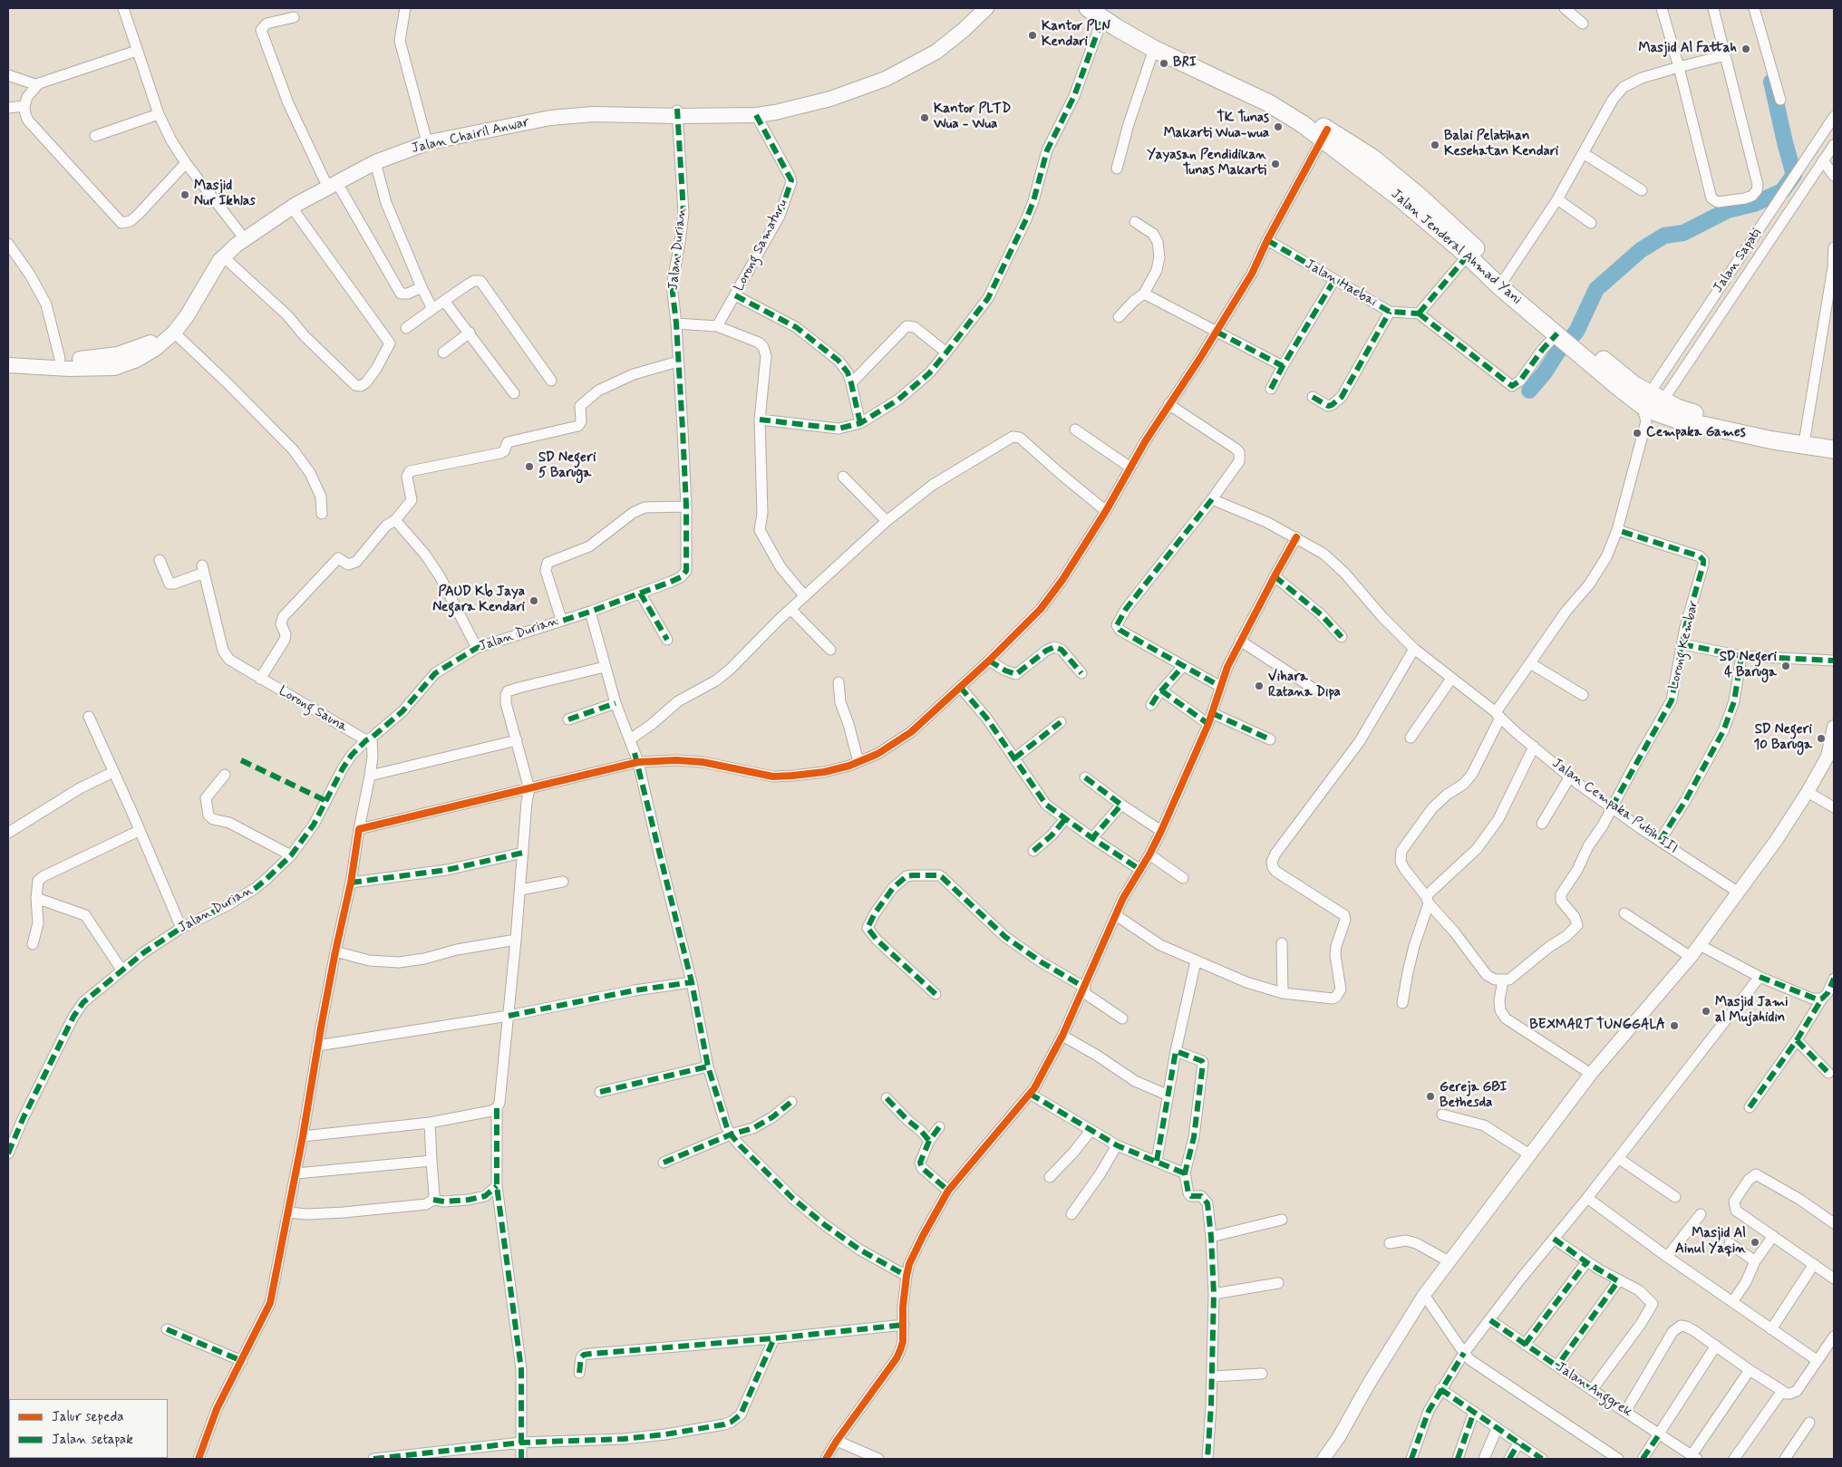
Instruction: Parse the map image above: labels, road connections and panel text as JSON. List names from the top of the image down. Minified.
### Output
{"streets":{"highway":["Jalan Jenderal Ahmad Yani"],"main road":["Jalan Chairil Anwar"],"street":["Lorong Samaturu","Jalan Durian","Jalan Sapati","Jalan Haebai","Lorong Kembar","Lorong Sauna","Jalan Cempaka Putih III","Jalan Anggrek"]},"crossings":[["Jalan Chairil Anwar","Lorong Samaturu"],["Jalan Chairil Anwar","Jalan Durian"],["Jalan Jenderal Ahmad Yani","Jalan Sapati"],["Jalan Durian","Lorong Sauna"],["Lorong Kembar","Jalan Cempaka Putih III"]],"places":["Kantor PLN Kendari","Masjid Al Fattah","BRI","Kantor PLTD Wua - Wua","TK Tunas Makarti Wua-wua","Balai Pelatihan Kesehatan Kendari","Yayasan Pendidikan Tunas Makarti","Masjid Nur Ikhlas","Cempaka Games","SD Negeri 5 Baruga","PAUD Kb Jaya Negara Kendari","SD Negeri 4 Baruga","Vihara Ratana Dipa","SD Negeri 10 Baruga","Masjid Jami al Mujahidin","BEXMART TUNGGALA","Gereja GBI Bethesda","Masjid Al Ainul Yaqin"],"legend":["Jalur sepeda","Jalan setapak"]}
